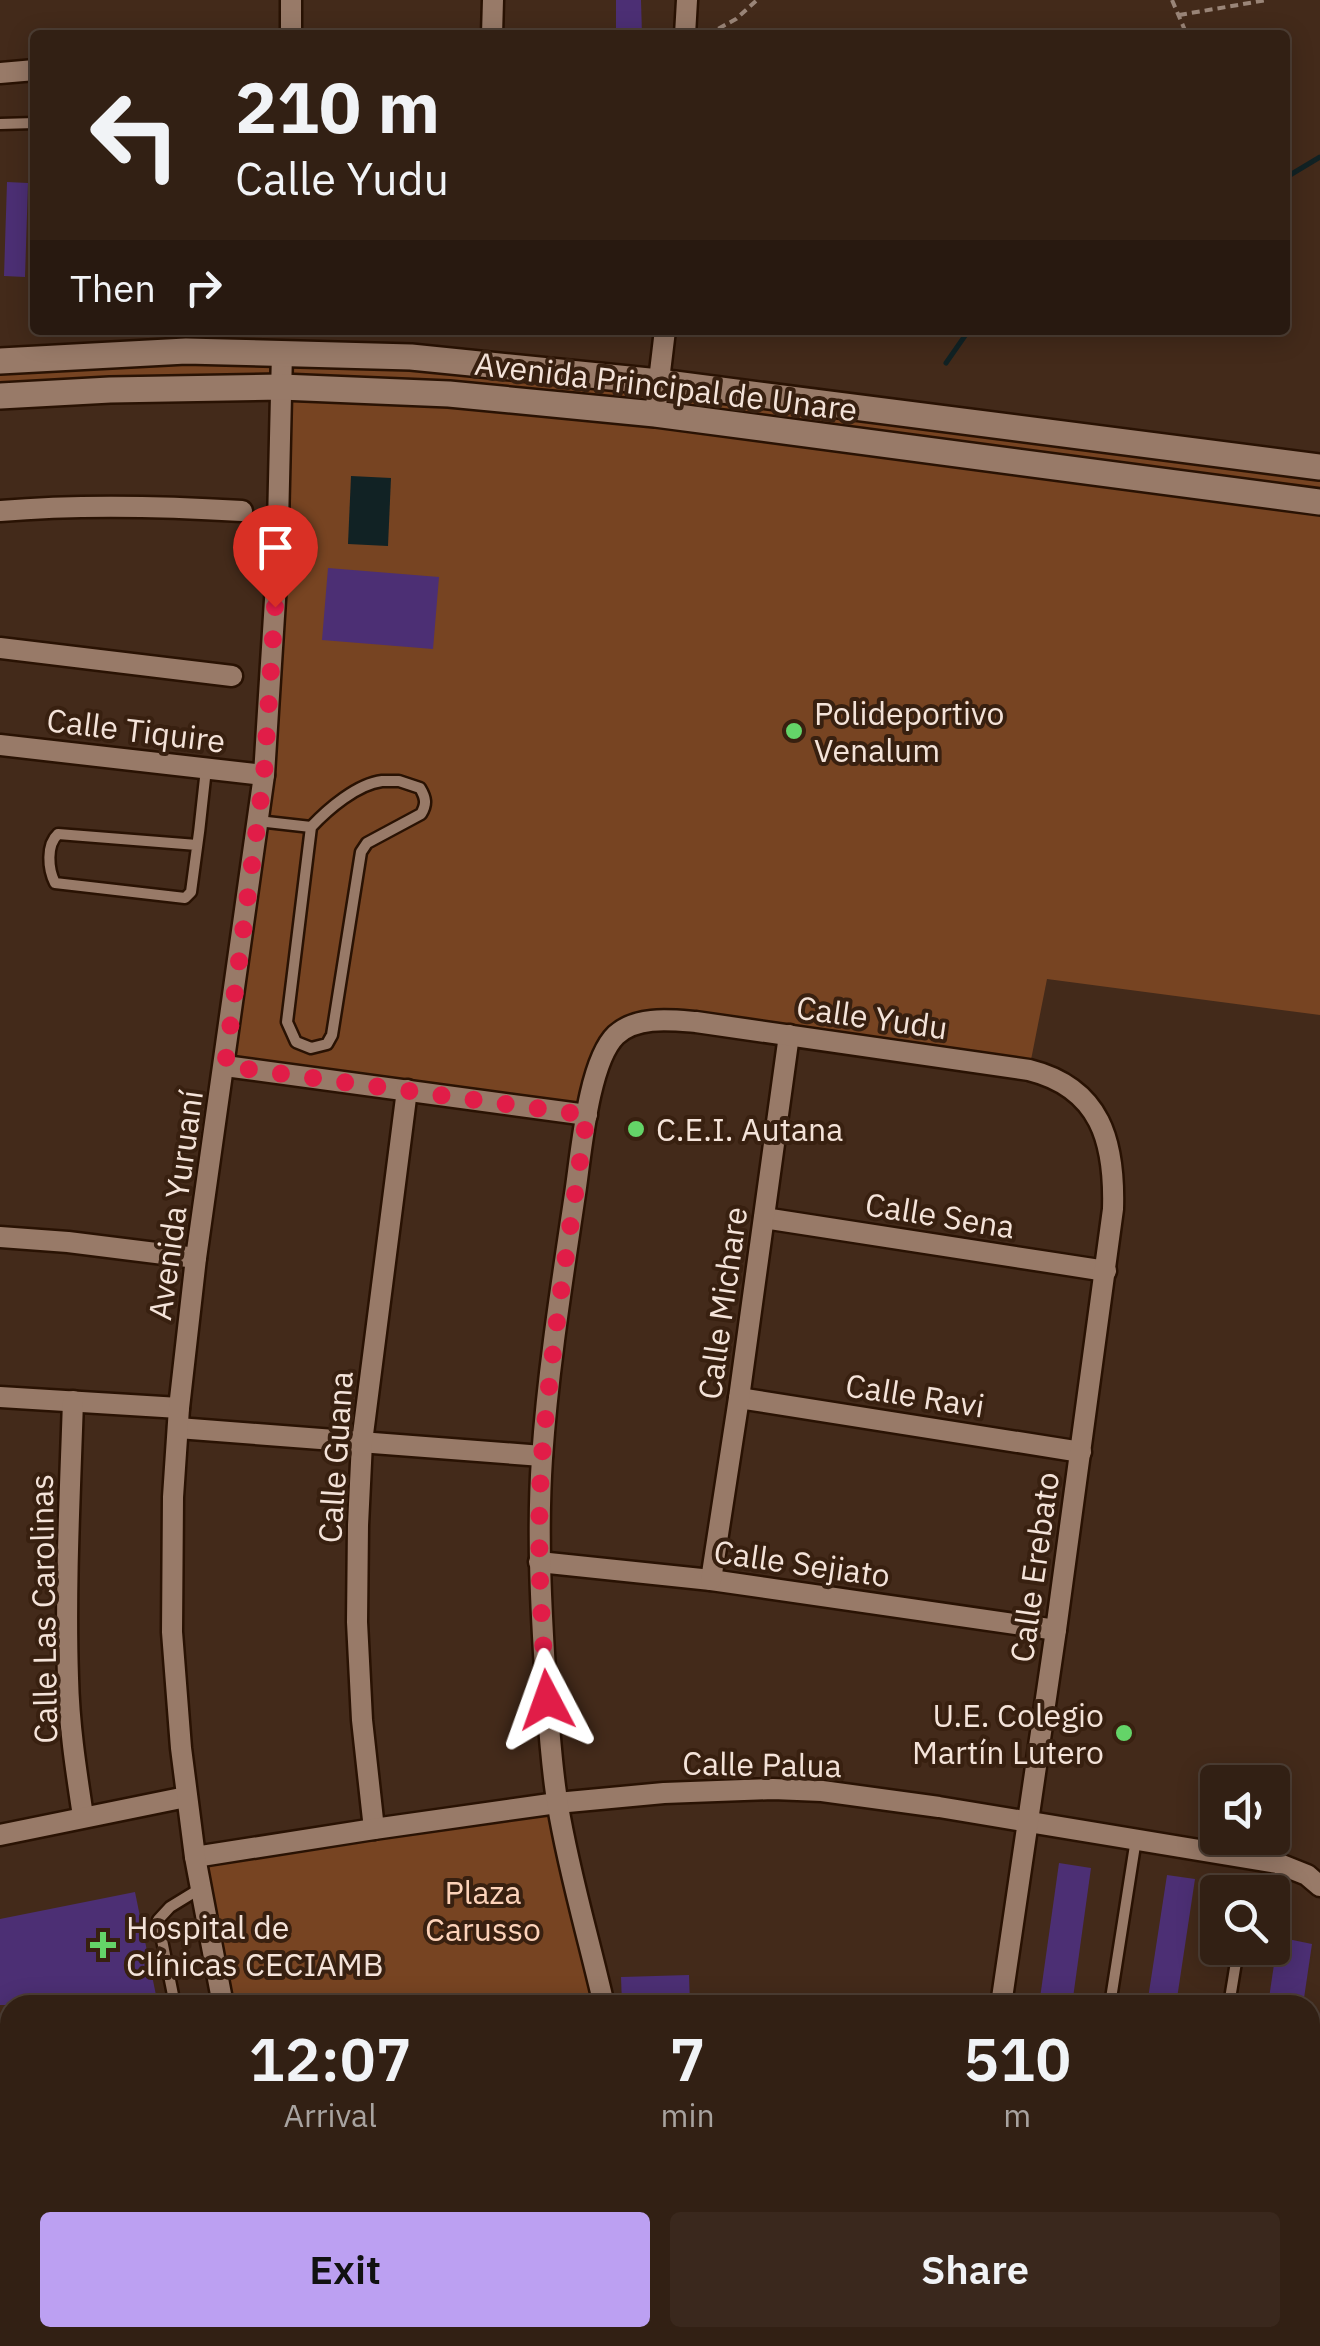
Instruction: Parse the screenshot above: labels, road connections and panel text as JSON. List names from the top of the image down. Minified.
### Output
{"streets":{"street":["Avenida Principal de Unare","Calle Tiquire","Calle Yudu","Avenida Yuruaní","Calle Sena","Calle Michare","Calle Ravi","Calle Guana","Calle Sejiato","Calle Erebato","Calle Las Carolinas","Calle Palua"]},"crossings":[["Avenida Principal de Unare","Avenida Yuruaní"],["Calle Tiquire","Avenida Yuruaní"],["Calle Yudu","Calle Michare"],["Calle Yudu","Calle Erebato"],["Avenida Yuruaní","Calle Palua"],["Calle Sena","Calle Michare"],["Calle Sena","Calle Erebato"],["Calle Michare","Calle Ravi"],["Calle Michare","Calle Sejiato"],["Calle Ravi","Calle Erebato"],["Calle Guana","Calle Palua"],["Calle Sejiato","Calle Erebato"],["Calle Erebato","Calle Palua"]],"parks":["Plaza Carusso"],"places":{"other":["Polideportivo Venalum","C.E.I. Autana","U.E. Colegio Martín Lutero"],"health":["Hospital de Clínicas CECIAMB"]},"page":{"turn":["210 m","Calle Yudu"],"then":"Then","eta":["12:07","Arrival","7","min","510","m"],"buttons":["Exit","Share"]}}
